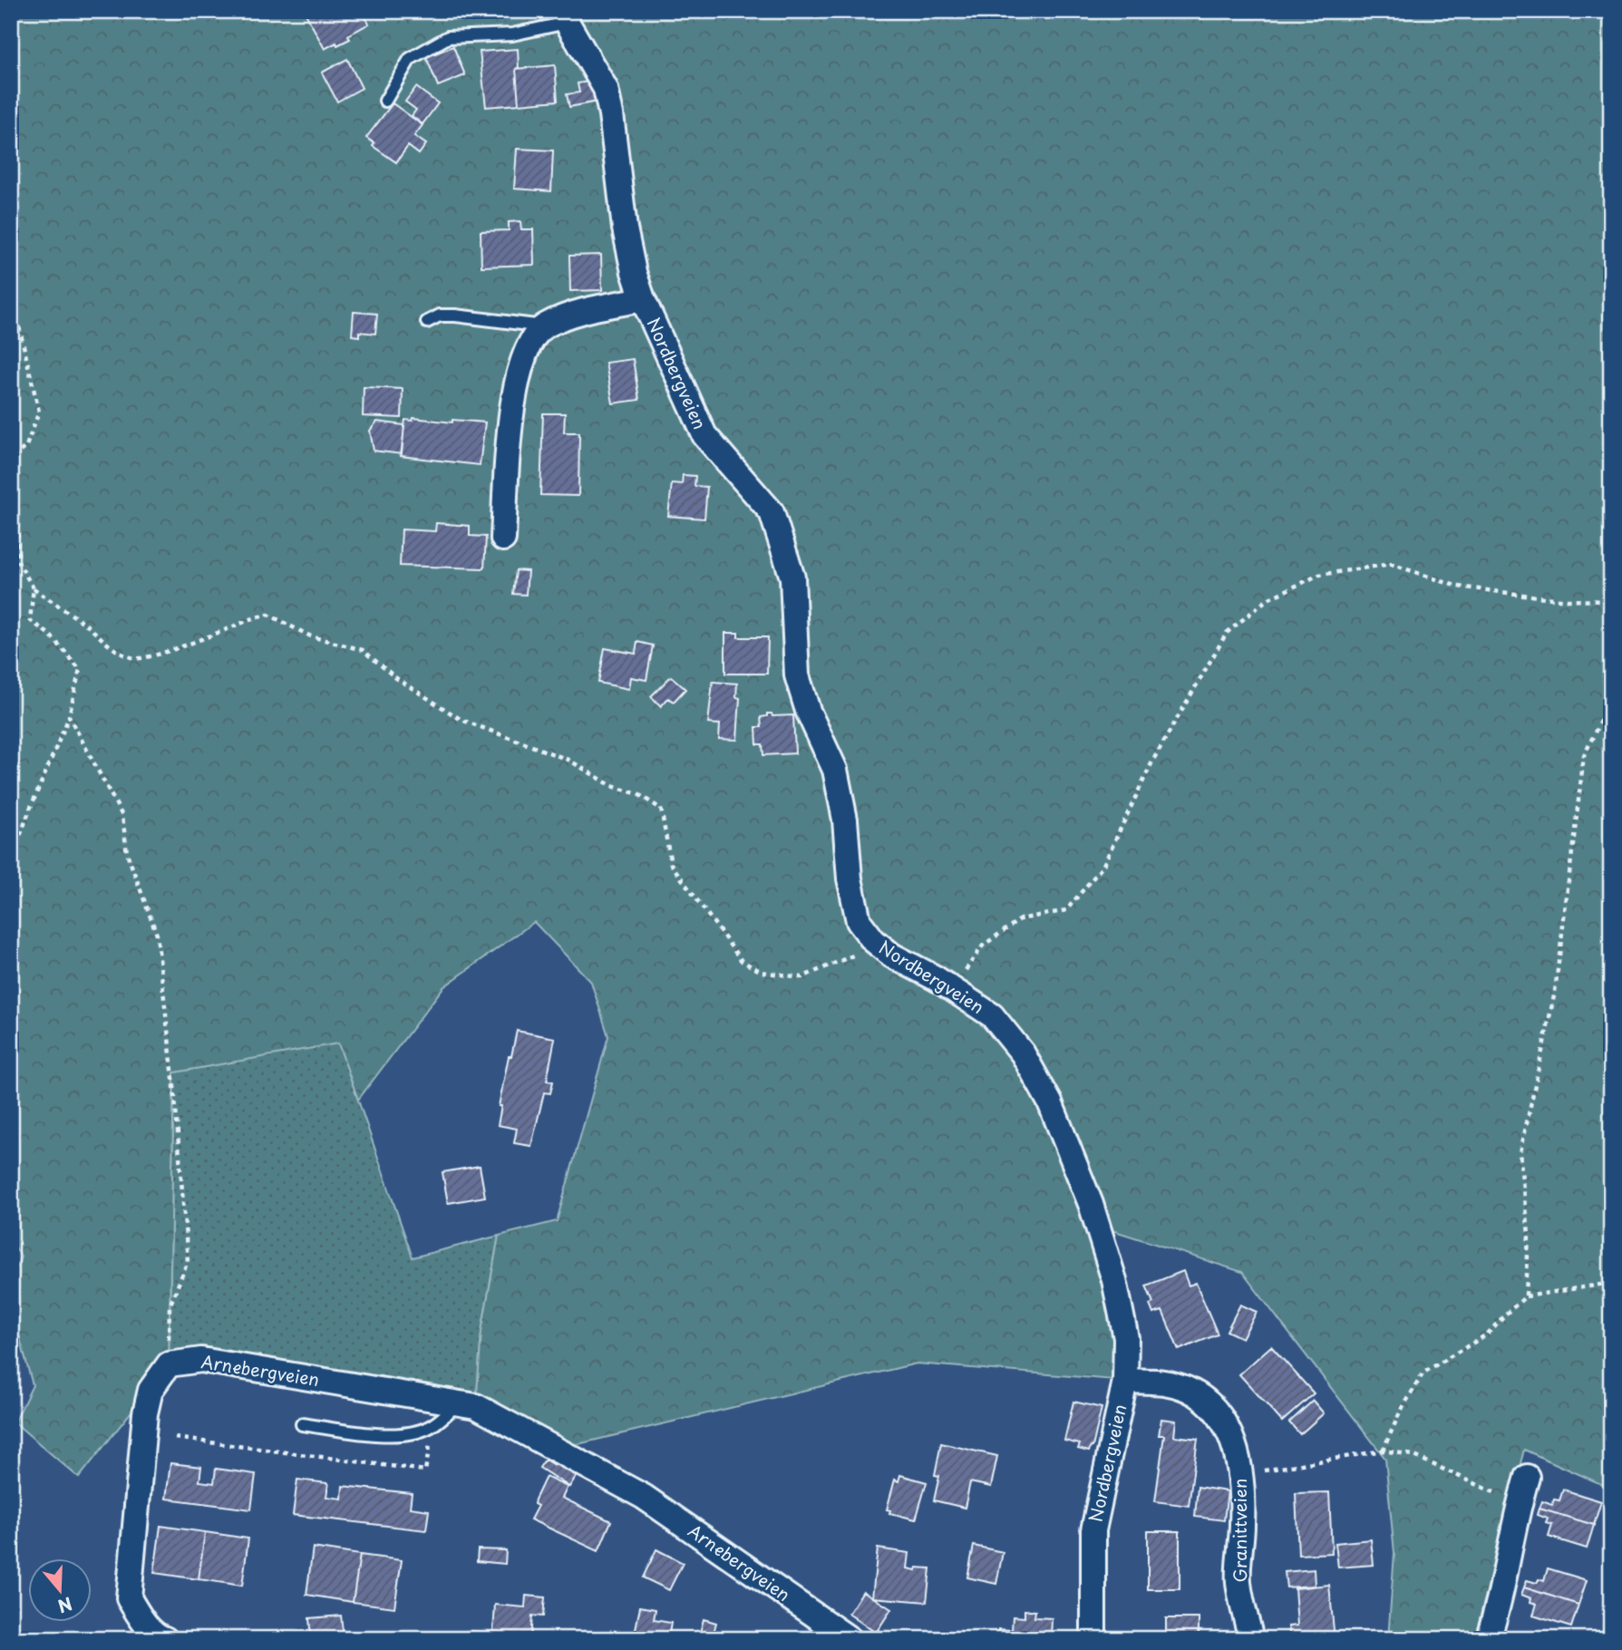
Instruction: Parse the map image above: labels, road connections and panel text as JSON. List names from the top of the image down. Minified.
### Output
{"streets":{"street":["Nordbergveien","Arnebergveien","Granittveien"]},"crossings":[["Nordbergveien","Granittveien"]],"north":"bottom"}
